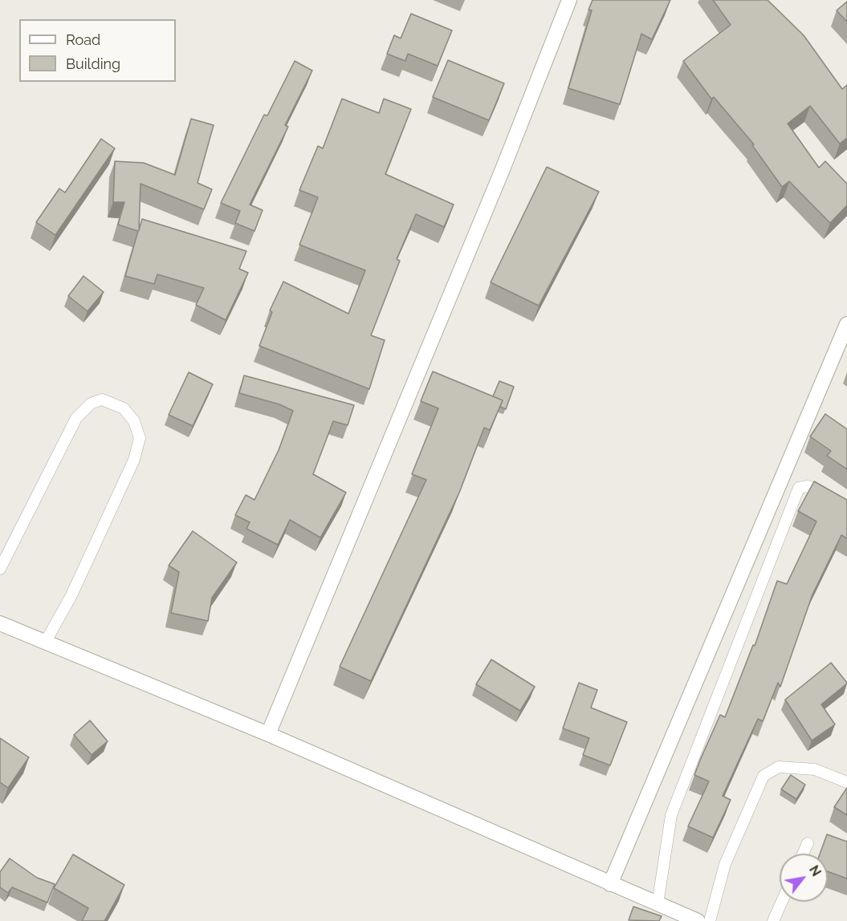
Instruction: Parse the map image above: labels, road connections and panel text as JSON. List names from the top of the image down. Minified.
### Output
{"legend":["Road","Building"],"north":"top right"}
